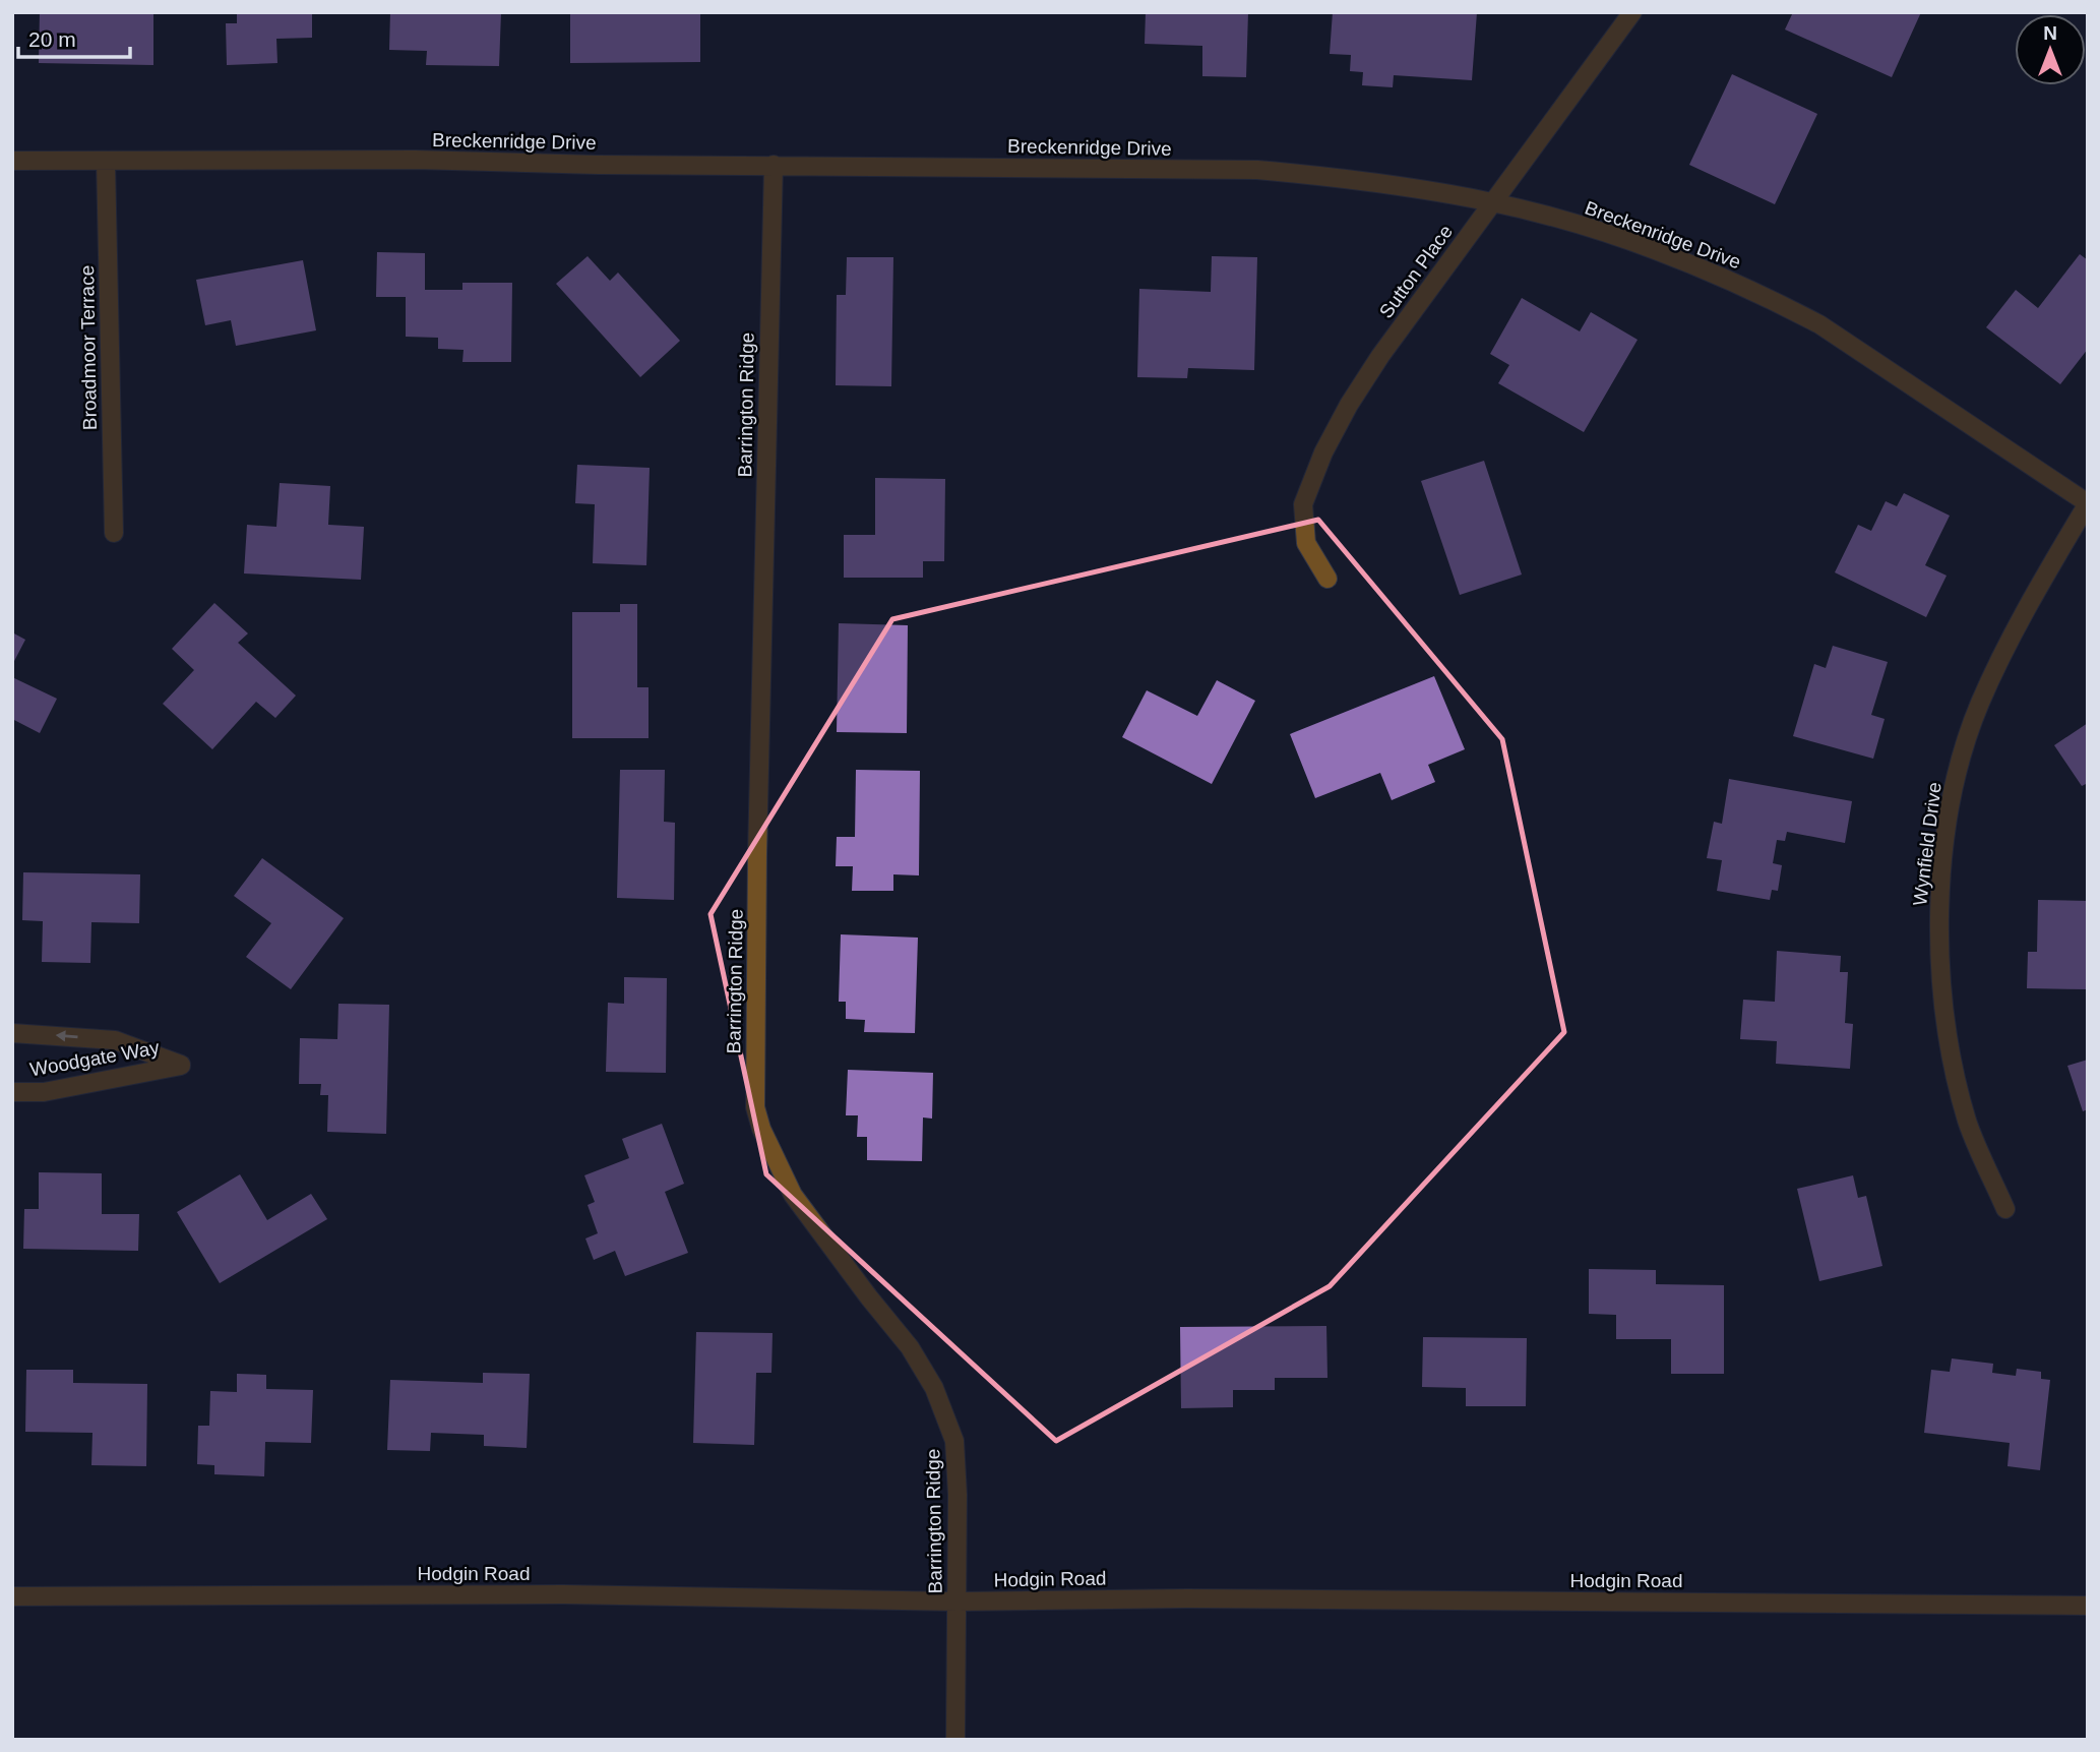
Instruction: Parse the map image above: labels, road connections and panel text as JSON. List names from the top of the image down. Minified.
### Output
{"streets":{"street":["Breckenridge Drive","Sutton Place","Broadmoor Terrace","Barrington Ridge","Wynfield Drive","Woodgate Way","Hodgin Road"]},"crossings":[["Breckenridge Drive","Sutton Place"],["Breckenridge Drive","Broadmoor Terrace"],["Breckenridge Drive","Barrington Ridge"],["Breckenridge Drive","Wynfield Drive"],["Barrington Ridge","Hodgin Road"]],"scale_bar":"20 m","north":"top"}
